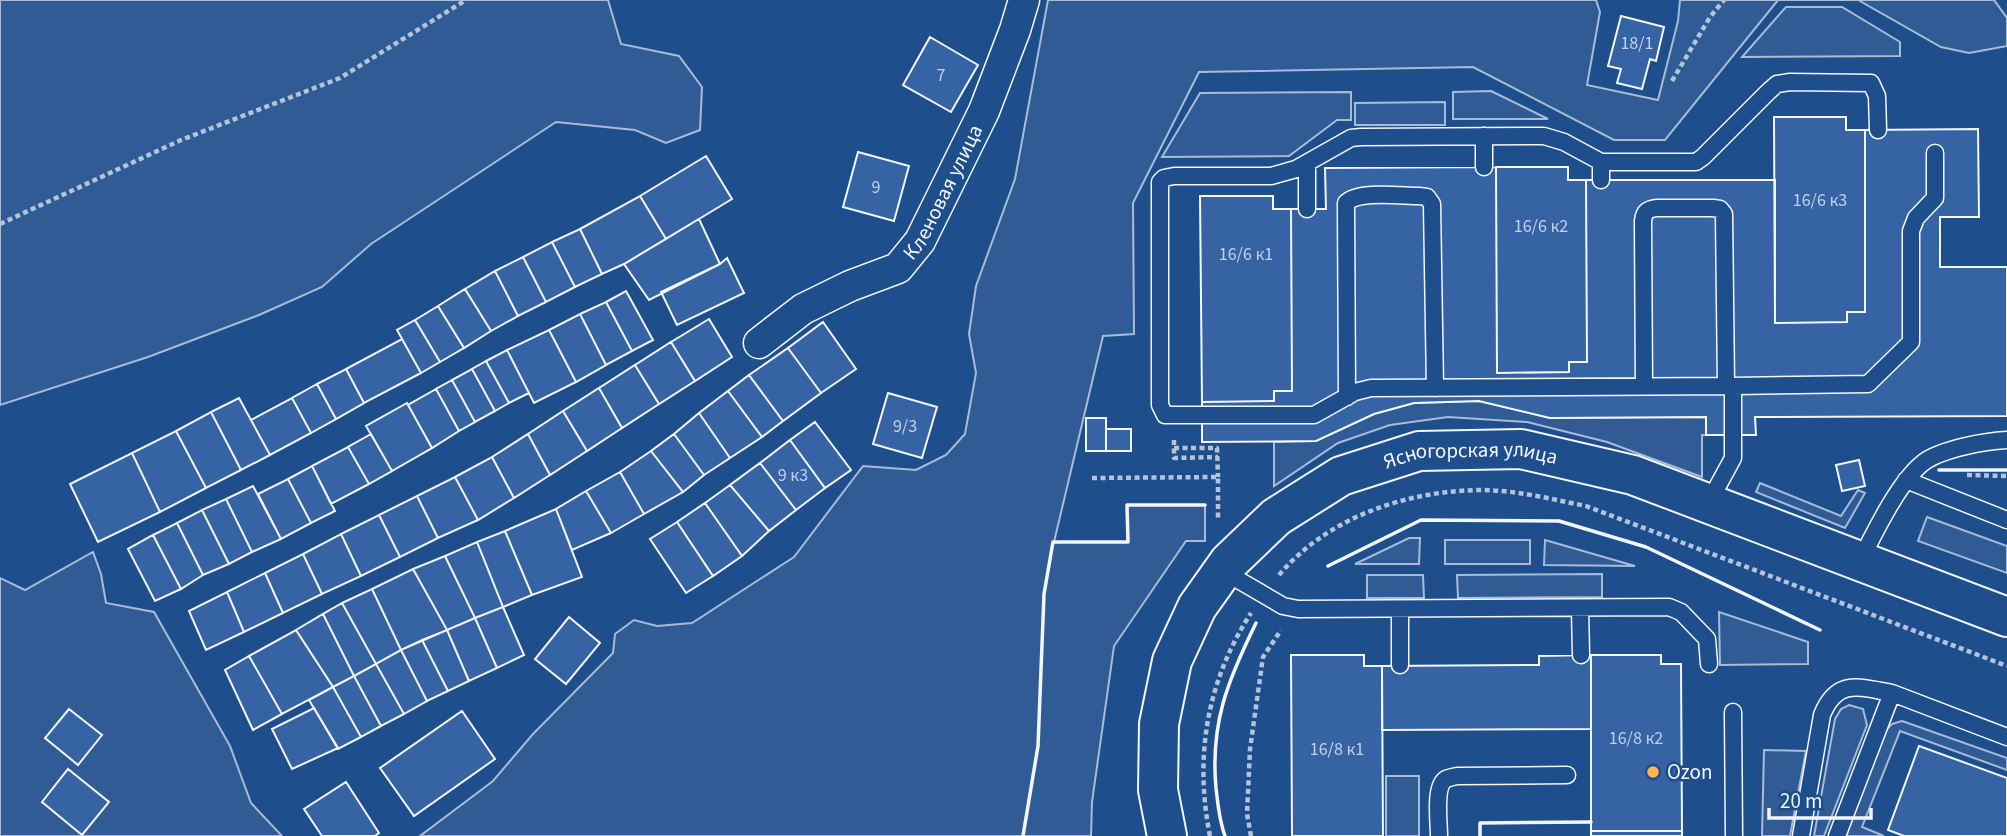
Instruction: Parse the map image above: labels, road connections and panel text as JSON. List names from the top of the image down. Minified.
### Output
{"streets":{"street":["Кленовая улица","Ясногорская улица"]},"places":["Ozon"],"house_numbers":["18/1","7","9","16/6 к3","16/6 к2","16/6 к1","9/3","9 к3","16/8 к2","16/8 к1"],"scale_bar":"20 m"}
